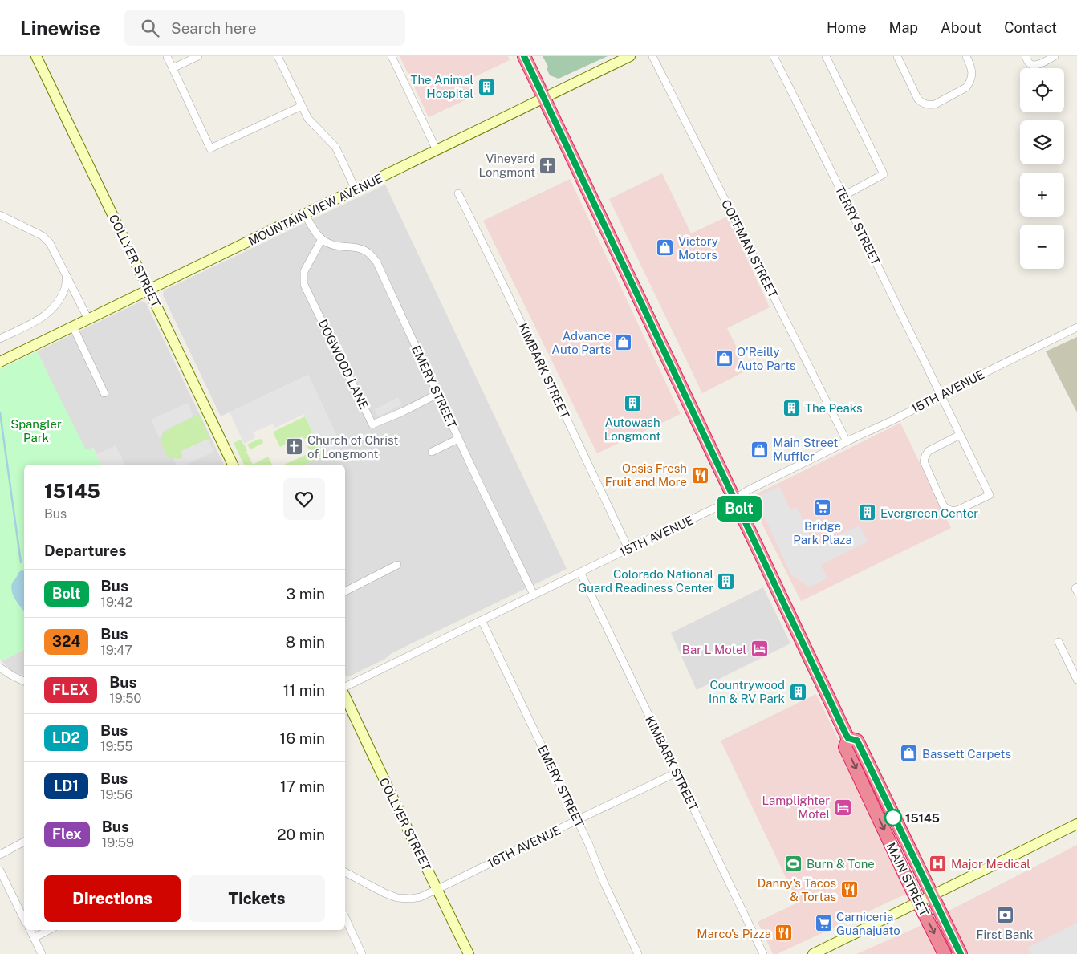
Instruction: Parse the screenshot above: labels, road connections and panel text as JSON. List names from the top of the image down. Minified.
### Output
{"streets":{"highway":["MAIN STREET"],"street":["MOUNTAIN VIEW AVENUE","TERRY STREET","COFFMAN STREET","COLLYER STREET","DOGWOOD LANE","KIMBARK STREET","EMERY STREET","15TH AVENUE","16TH AVENUE"]},"crossings":[["MOUNTAIN VIEW AVENUE","COLLYER STREET"],["MOUNTAIN VIEW AVENUE","EMERY STREET"],["MOUNTAIN VIEW AVENUE","MAIN STREET"],["TERRY STREET","15TH AVENUE"],["COFFMAN STREET","15TH AVENUE"],["COLLYER STREET","16TH AVENUE"],["DOGWOOD LANE","EMERY STREET"],["KIMBARK STREET","15TH AVENUE"],["KIMBARK STREET","16TH AVENUE"],["EMERY STREET","15TH AVENUE"],["EMERY STREET","16TH AVENUE"],["15TH AVENUE","MAIN STREET"]],"parks":["Spangler Park"],"places":{"building":["The Animal Hospital","Autowash Longmont","The Peaks","Evergreen Center","Colorado National Guard Readiness Center","Countrywood Inn & RV Park"],"church":["Vineyard Longmont","Church of Christ of Longmont"],"shop":["Victory Motors","Advance Auto Parts","O'Reilly Auto Parts","Main Street Muffler","Bassett Carpets"],"restaurant":["Oasis Fresh Fruit and More","Danny's Tacos & Tortas","Marco's Pizza"],"supermarket":["Bridge Park Plaza","Carniceria Guanajuato"],"hotel":["Bar L Motel","Lamplighter Motel"],"other":["15145"],"sports":["Burn & Tone"],"hospital":["Major Medical"],"bank":["First Bank"]},"lines":["bus line Bolt"],"page":{"header":"Linewise","search":"Search here","nav":["Home","Map","About","Contact"],"on_map":"Bolt","map_buttons":["+","−"],"heading":[["15145","Bus"],"Departures"],"list":[{"mark":"Bolt","name":"Bus","note":"19:42","value":"3 min"},{"mark":"324","name":"Bus","note":"19:47","value":"8 min"},{"mark":"FLEX","name":"Bus","note":"19:50","value":"11 min"},{"mark":"LD2","name":"Bus","note":"19:55","value":"16 min"},{"mark":"LD1","name":"Bus","note":"19:56","value":"17 min"},{"mark":"Flex","name":"Bus","note":"19:59","value":"20 min"}],"buttons":["Directions","Tickets"]}}
